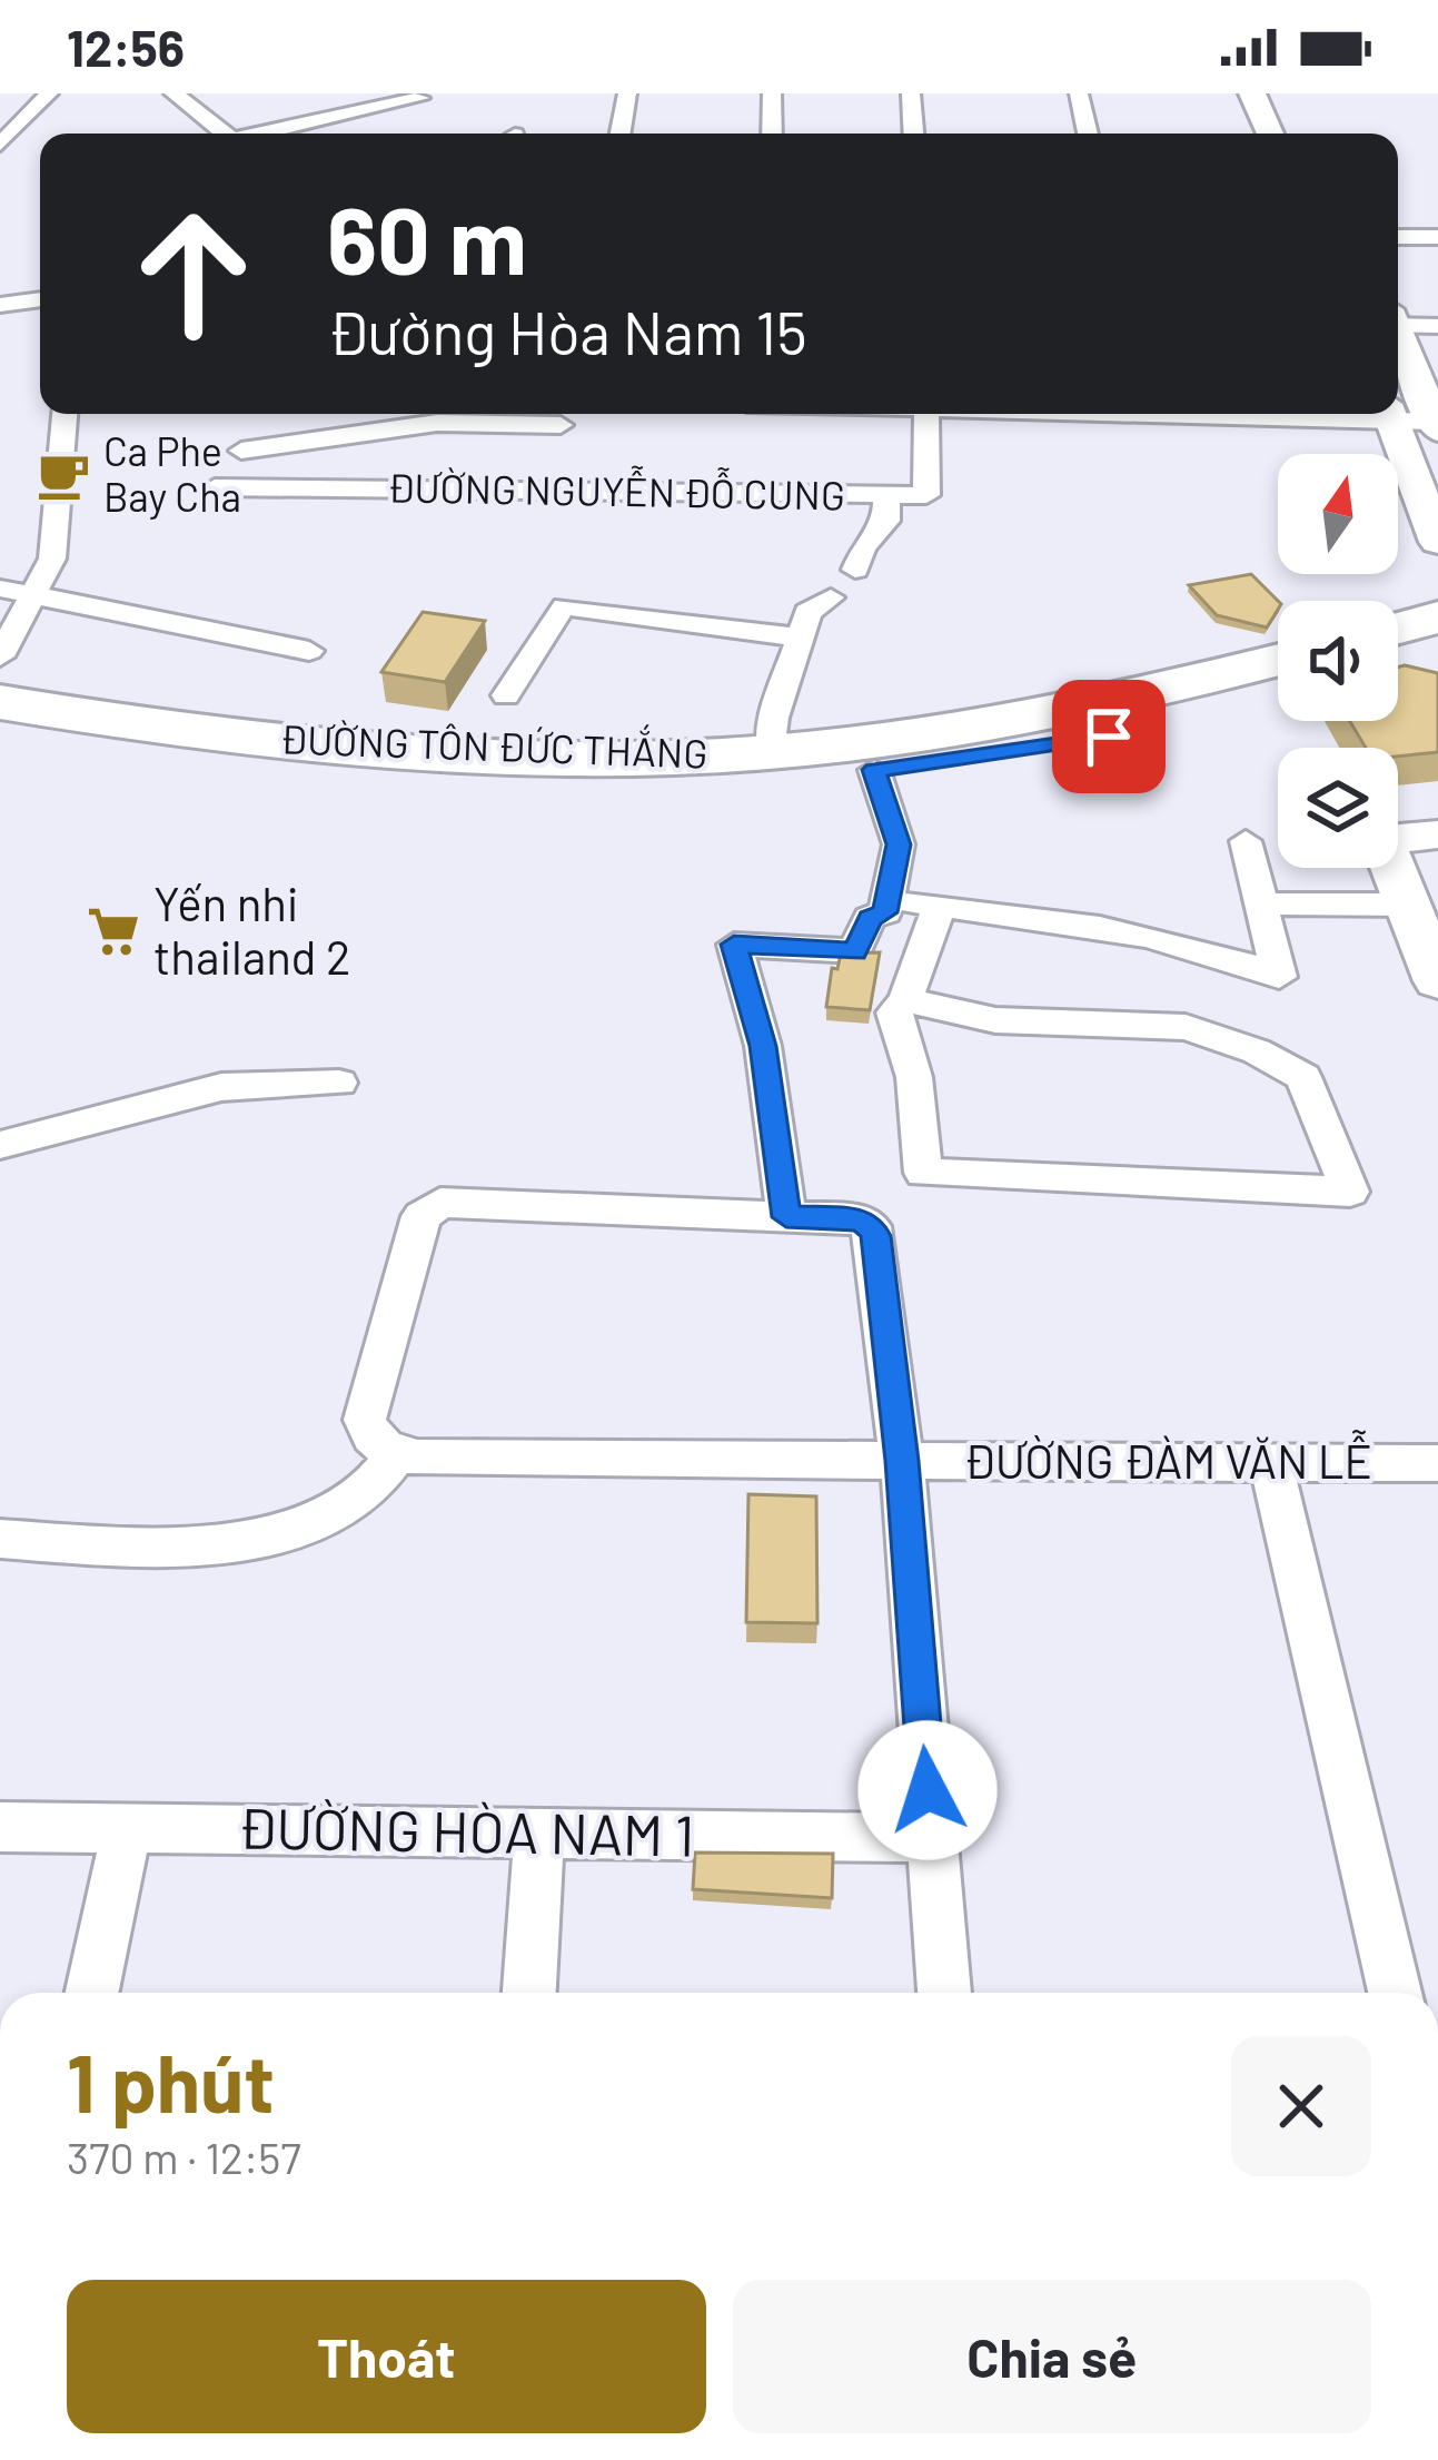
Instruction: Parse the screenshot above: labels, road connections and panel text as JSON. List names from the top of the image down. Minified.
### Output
{"streets":{"highway":["ĐƯỜNG TÔN ĐỨC THẮNG"],"street":["ĐƯỜNG NGUYỄN ĐỖ CUNG","ĐƯỜNG ĐÀM VĂN LỄ","ĐƯỜNG HÒA NAM 1"]},"places":{"cafe":["Ca Phe Bay Cha"],"supermarket":["Yến nhi thailand 2"]},"north":"top","page":{"status":"12:56","turn":["60 m","Đường Hòa Nam 15"],"heading":["1 phút","370 m · 12:57"],"buttons":["Thoát","Chia sẻ"]}}
